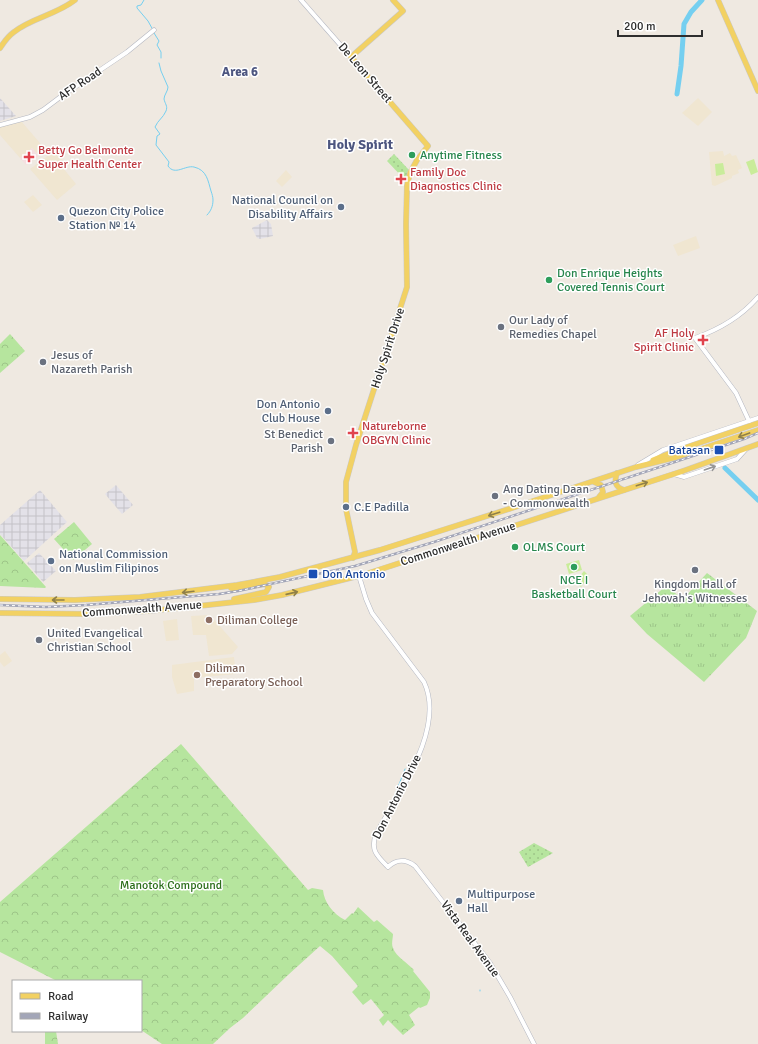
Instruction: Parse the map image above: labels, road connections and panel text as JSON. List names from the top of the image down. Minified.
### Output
{"streets":{"main road":["De Leon Street","Holy Spirit Drive","Commonwealth Avenue"],"street":["AFP Road","Don Antonio Drive","Vista Real Avenue"]},"crossings":[["De Leon Street","Holy Spirit Drive"],["Commonwealth Avenue","Don Antonio Drive"],["Don Antonio Drive","Vista Real Avenue"]],"districts":["Area 6","Holy Spirit"],"parks":["Manotok Compound"],"places":{"other":["Anytime Fitness","National Council on Disability Affairs","Quezon City Police Station № 14","Don Enrique Heights Covered Tennis Court","Our Lady of Remedies Chapel","Jesus of Nazareth Parish","Don Antonio Club House","St Benedict Parish","Ang Dating Daan - Commonwealth","C.E Padilla","OLMS Court","National Commission on Muslim Filipinos","NCE I Basketball Court","Kingdom Hall of Jehovah's Witnesses","Diliman College","United Evangelical Christian School","Diliman Preparatory School","Multipurpose Hall"],"health":["Betty Go Belmonte Super Health Center","Family Doc Diagnostics Clinic","AF Holy Spirit Clinic","Natureborne OBGYN Clinic"],"transit":["Batasan","Don Antonio"]},"legend":["Road","Railway"],"scale_bar":"200 m"}
